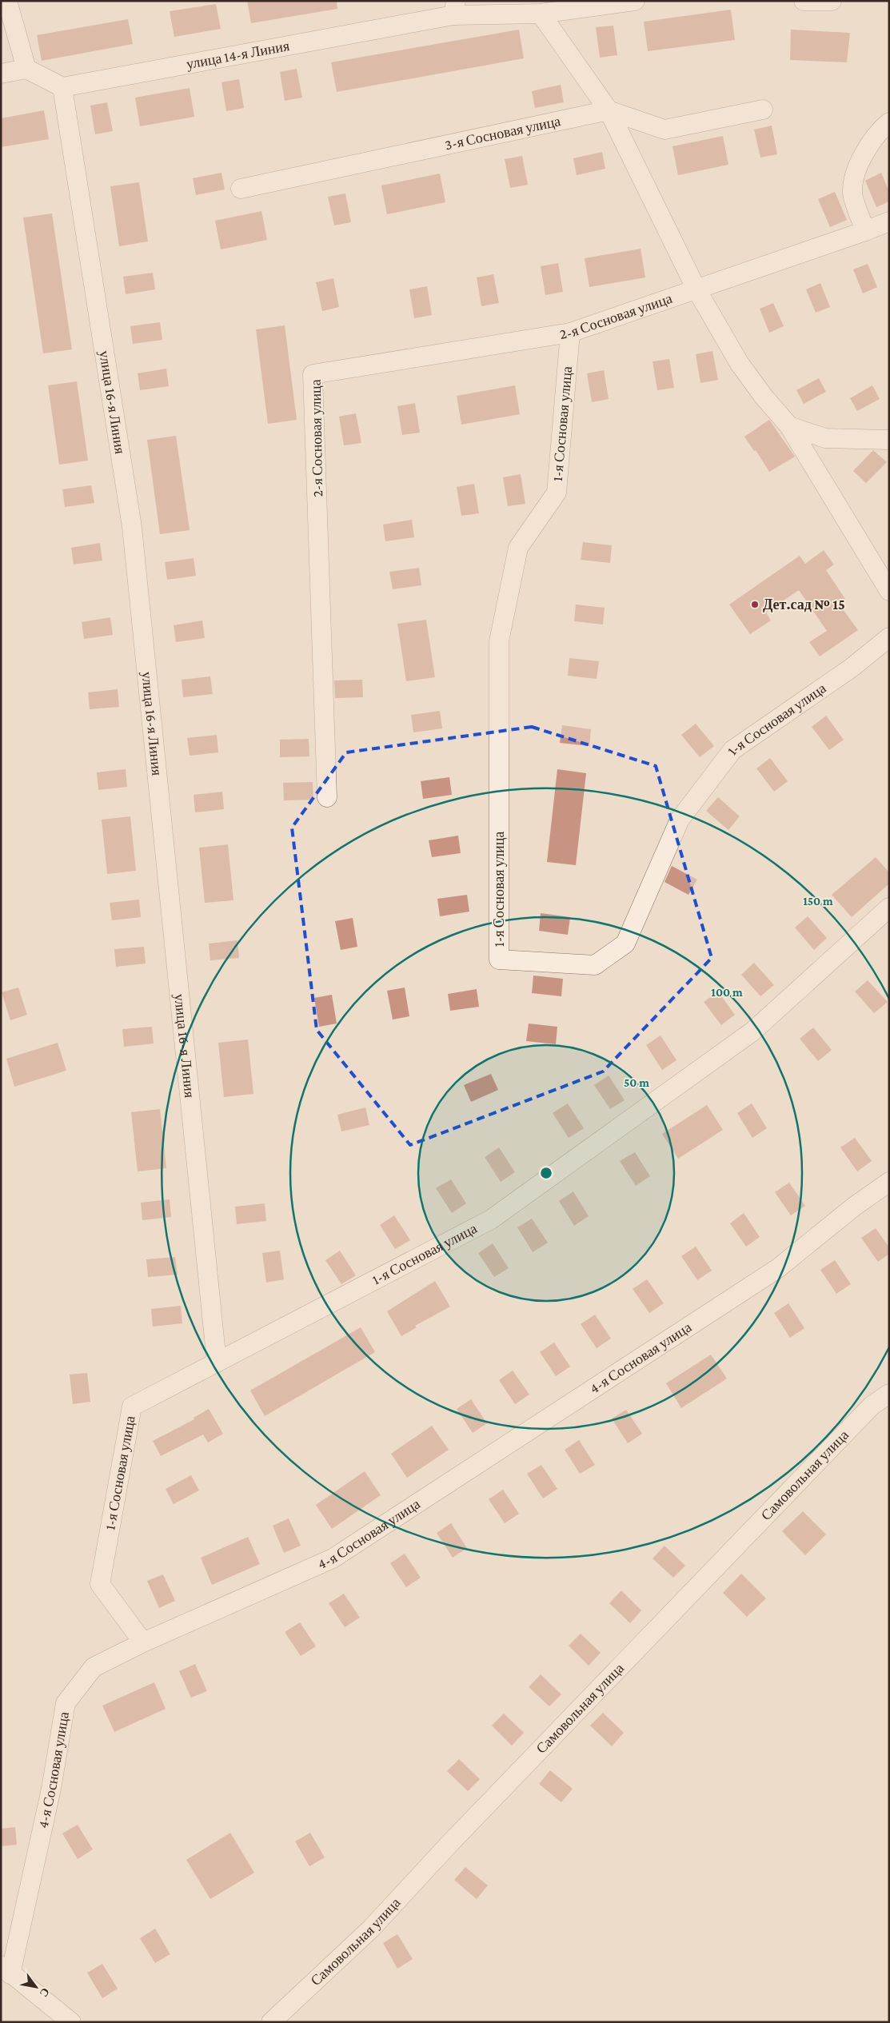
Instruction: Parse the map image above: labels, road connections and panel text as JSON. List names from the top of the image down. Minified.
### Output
{"streets":{"street":["улица 14-я Линия","3-я Сосновая улица","2-я Сосновая улица","улица 16-я Линия","1-я Сосновая улица","4-я Сосновая улица","Самовольная улица"]},"crossings":[["улица 14-я Линия","улица 16-я Линия"],["2-я Сосновая улица","1-я Сосновая улица"],["улица 16-я Линия","1-я Сосновая улица"],["1-я Сосновая улица","4-я Сосновая улица"]],"places":["Дет.сад № 15"],"north":"bottom right","rings":["150 m","100 m","50 m"]}
